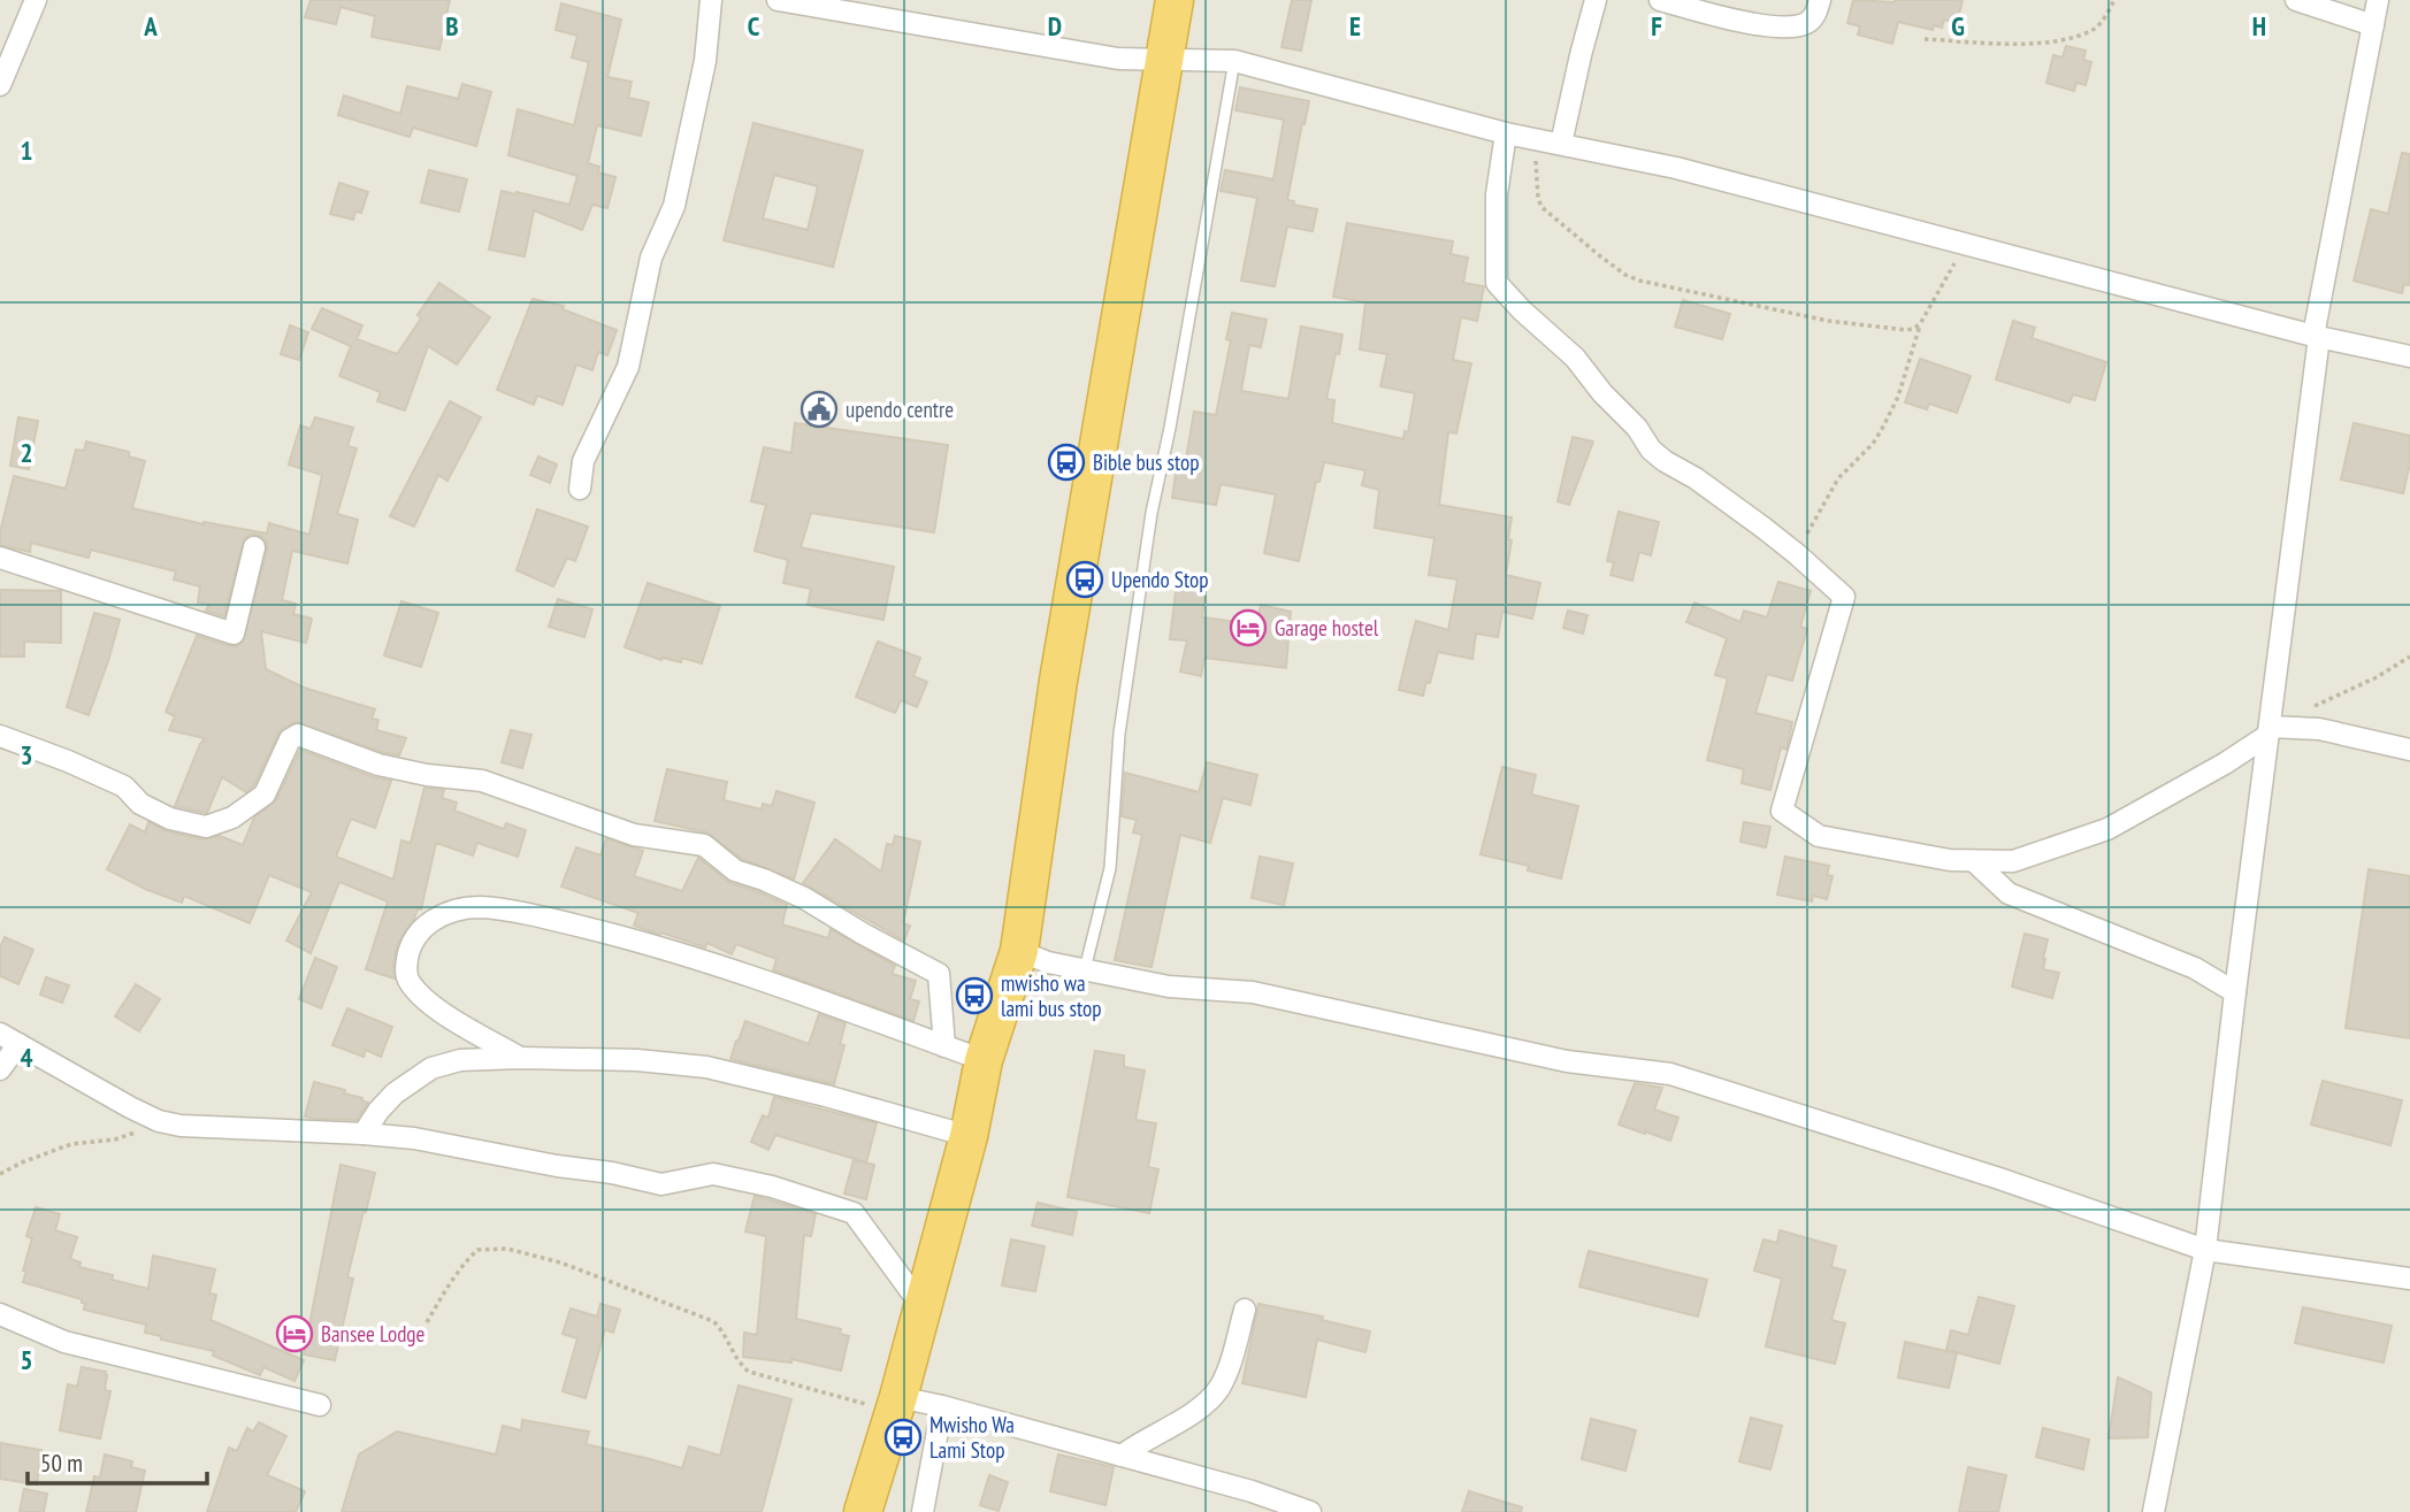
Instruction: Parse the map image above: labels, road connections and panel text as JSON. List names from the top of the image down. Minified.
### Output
{"places":{"public building":["upendo centre"],"bus stop":["Bible bus stop","Upendo Stop","mwisho wa lami bus stop","Mwisho Wa Lami Stop"],"hotel":["Garage hostel","Bansee Lodge"]},"scale_bar":"50 m","grid":{"columns":["A","B","C","D","E","F","G","H"],"rows":["1","2","3","4","5"]}}
